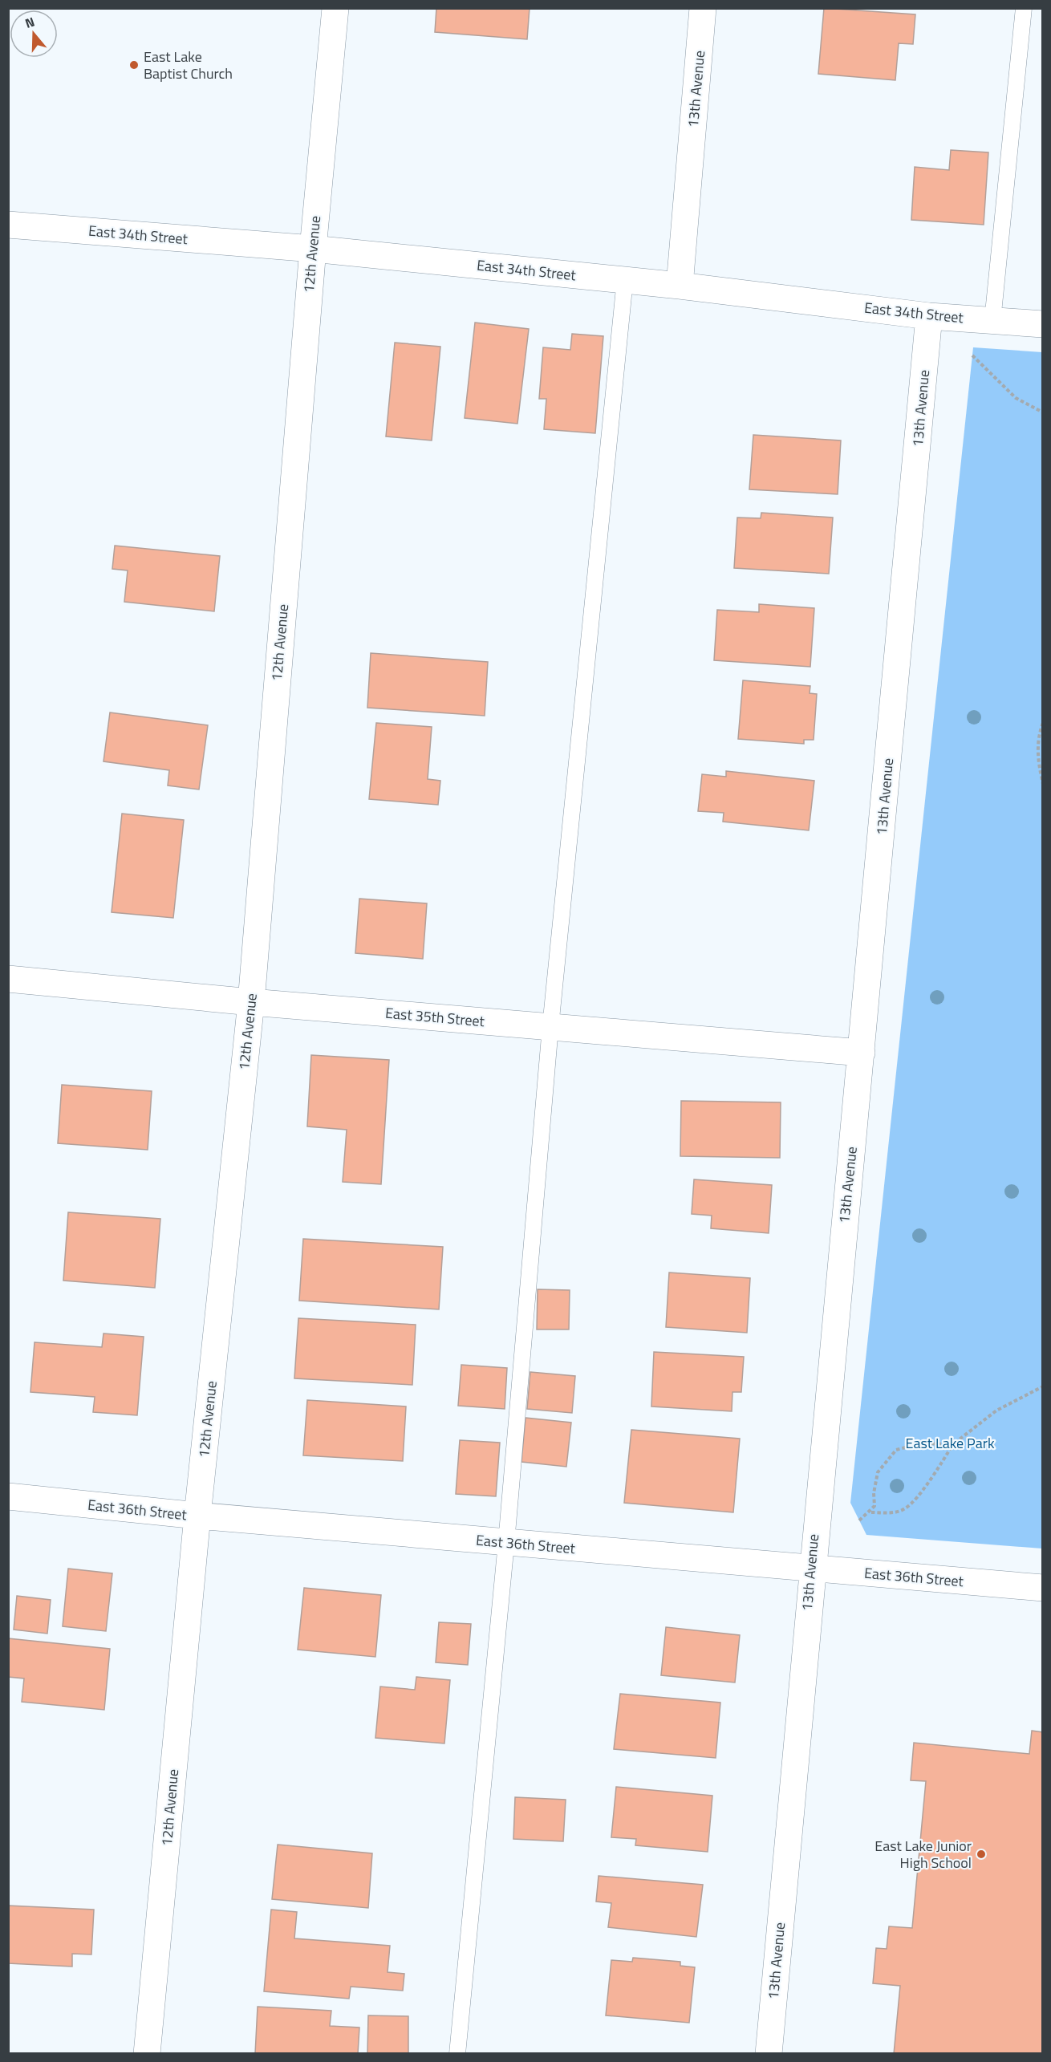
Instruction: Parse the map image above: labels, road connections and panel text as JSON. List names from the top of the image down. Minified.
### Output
{"streets":{"street":["13th Avenue","East 34th Street","12th Avenue","East 35th Street","East 36th Street"]},"crossings":[["13th Avenue","East 34th Street"],["13th Avenue","East 35th Street"],["13th Avenue","East 36th Street"],["East 34th Street","12th Avenue"],["12th Avenue","East 35th Street"],["12th Avenue","East 36th Street"]],"parks":["East Lake Park"],"places":["East Lake Baptist Church","East Lake Junior High School"],"north":"top"}
